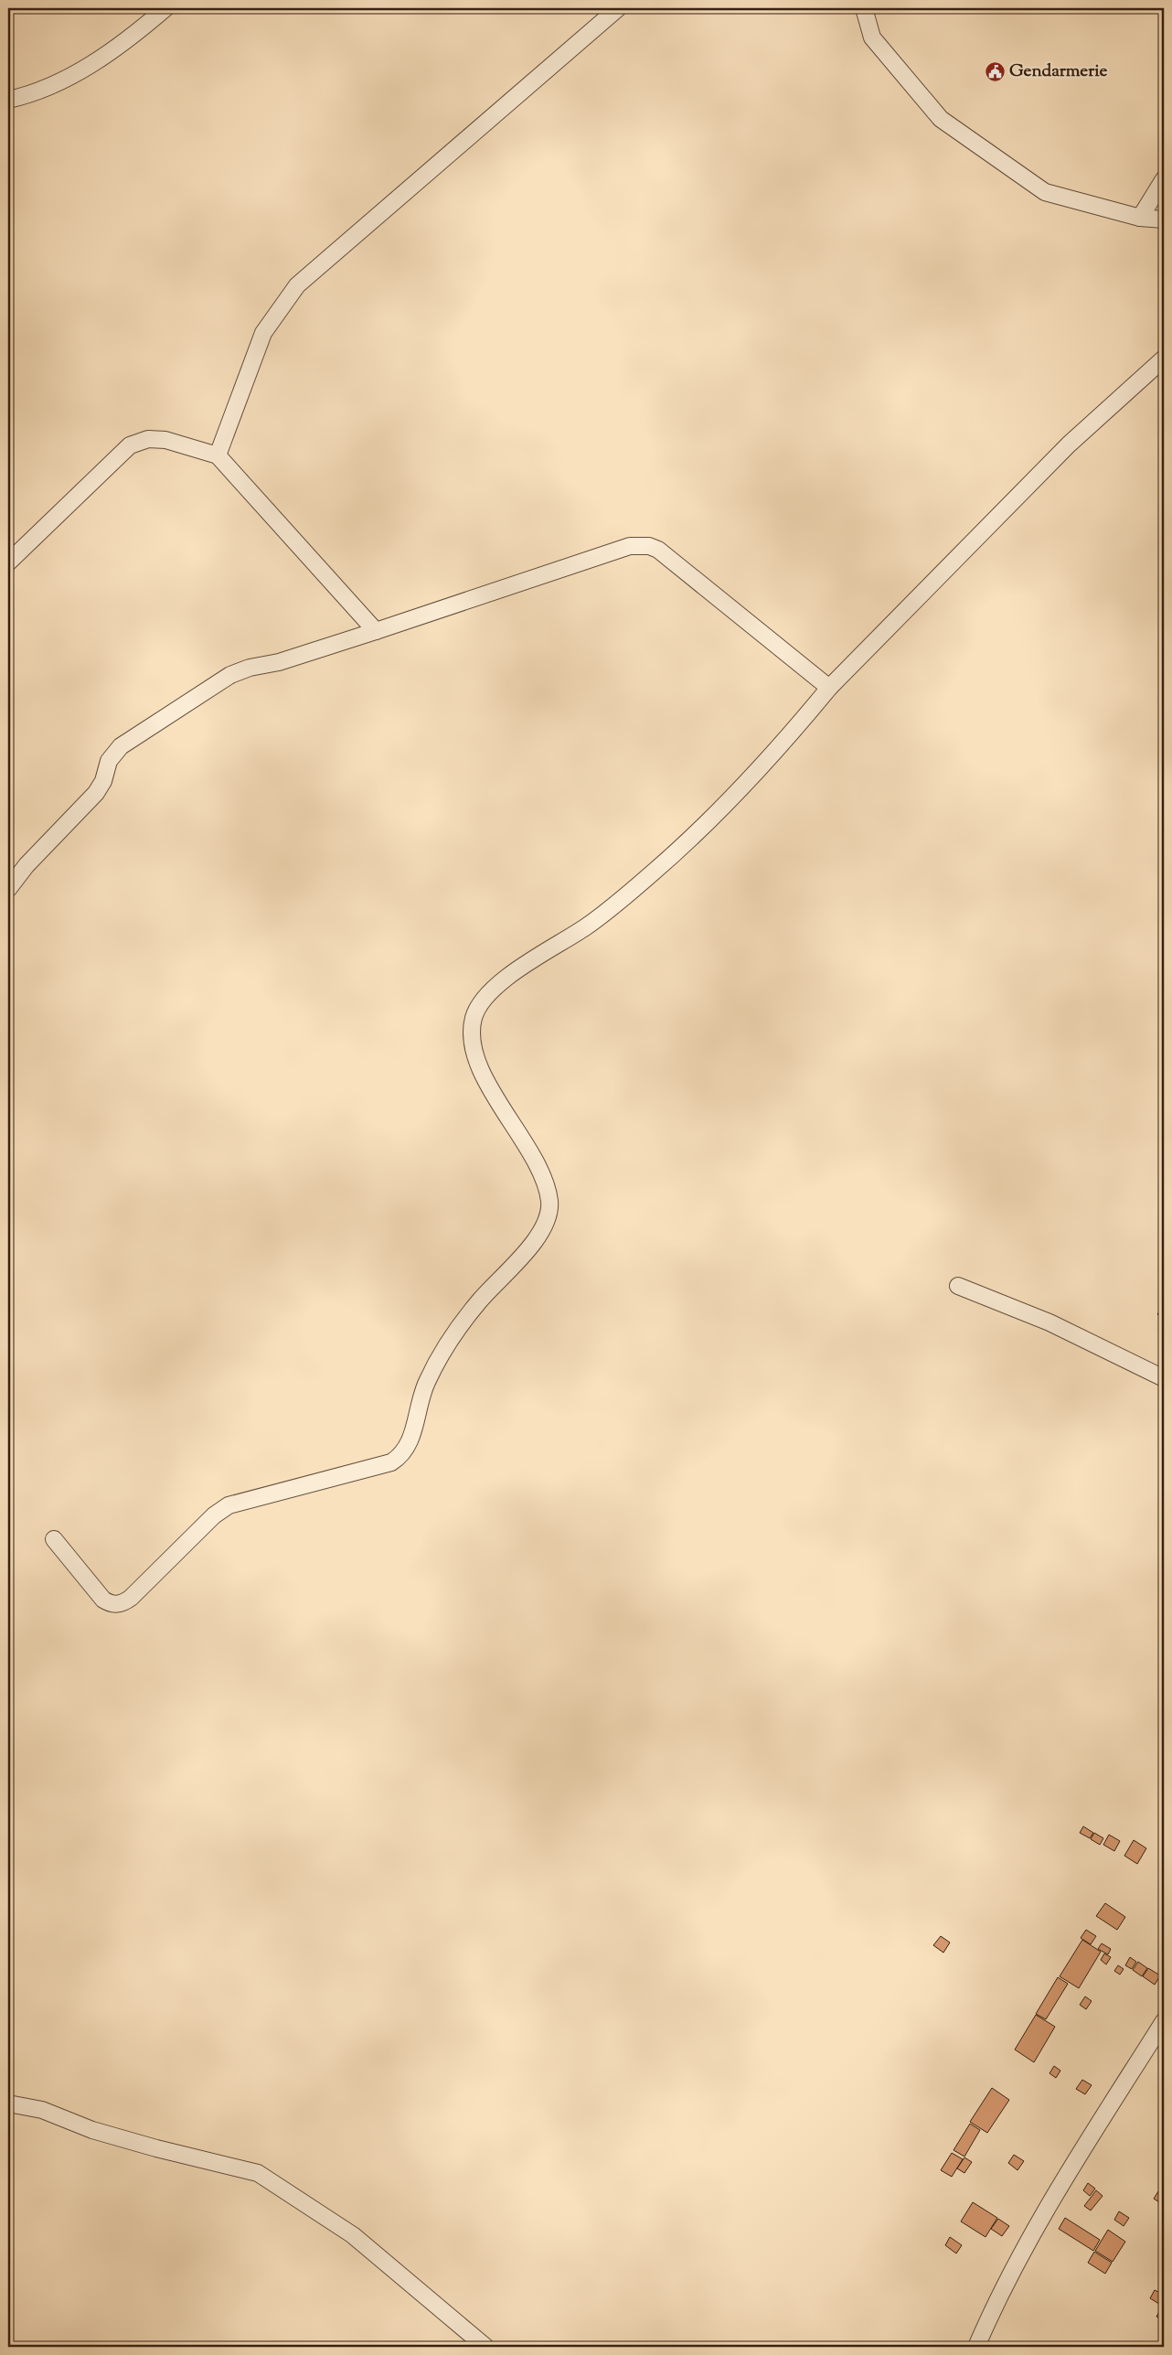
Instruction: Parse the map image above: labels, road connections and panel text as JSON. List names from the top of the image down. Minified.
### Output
{"places":{"public building":["Gendarmerie"]}}
